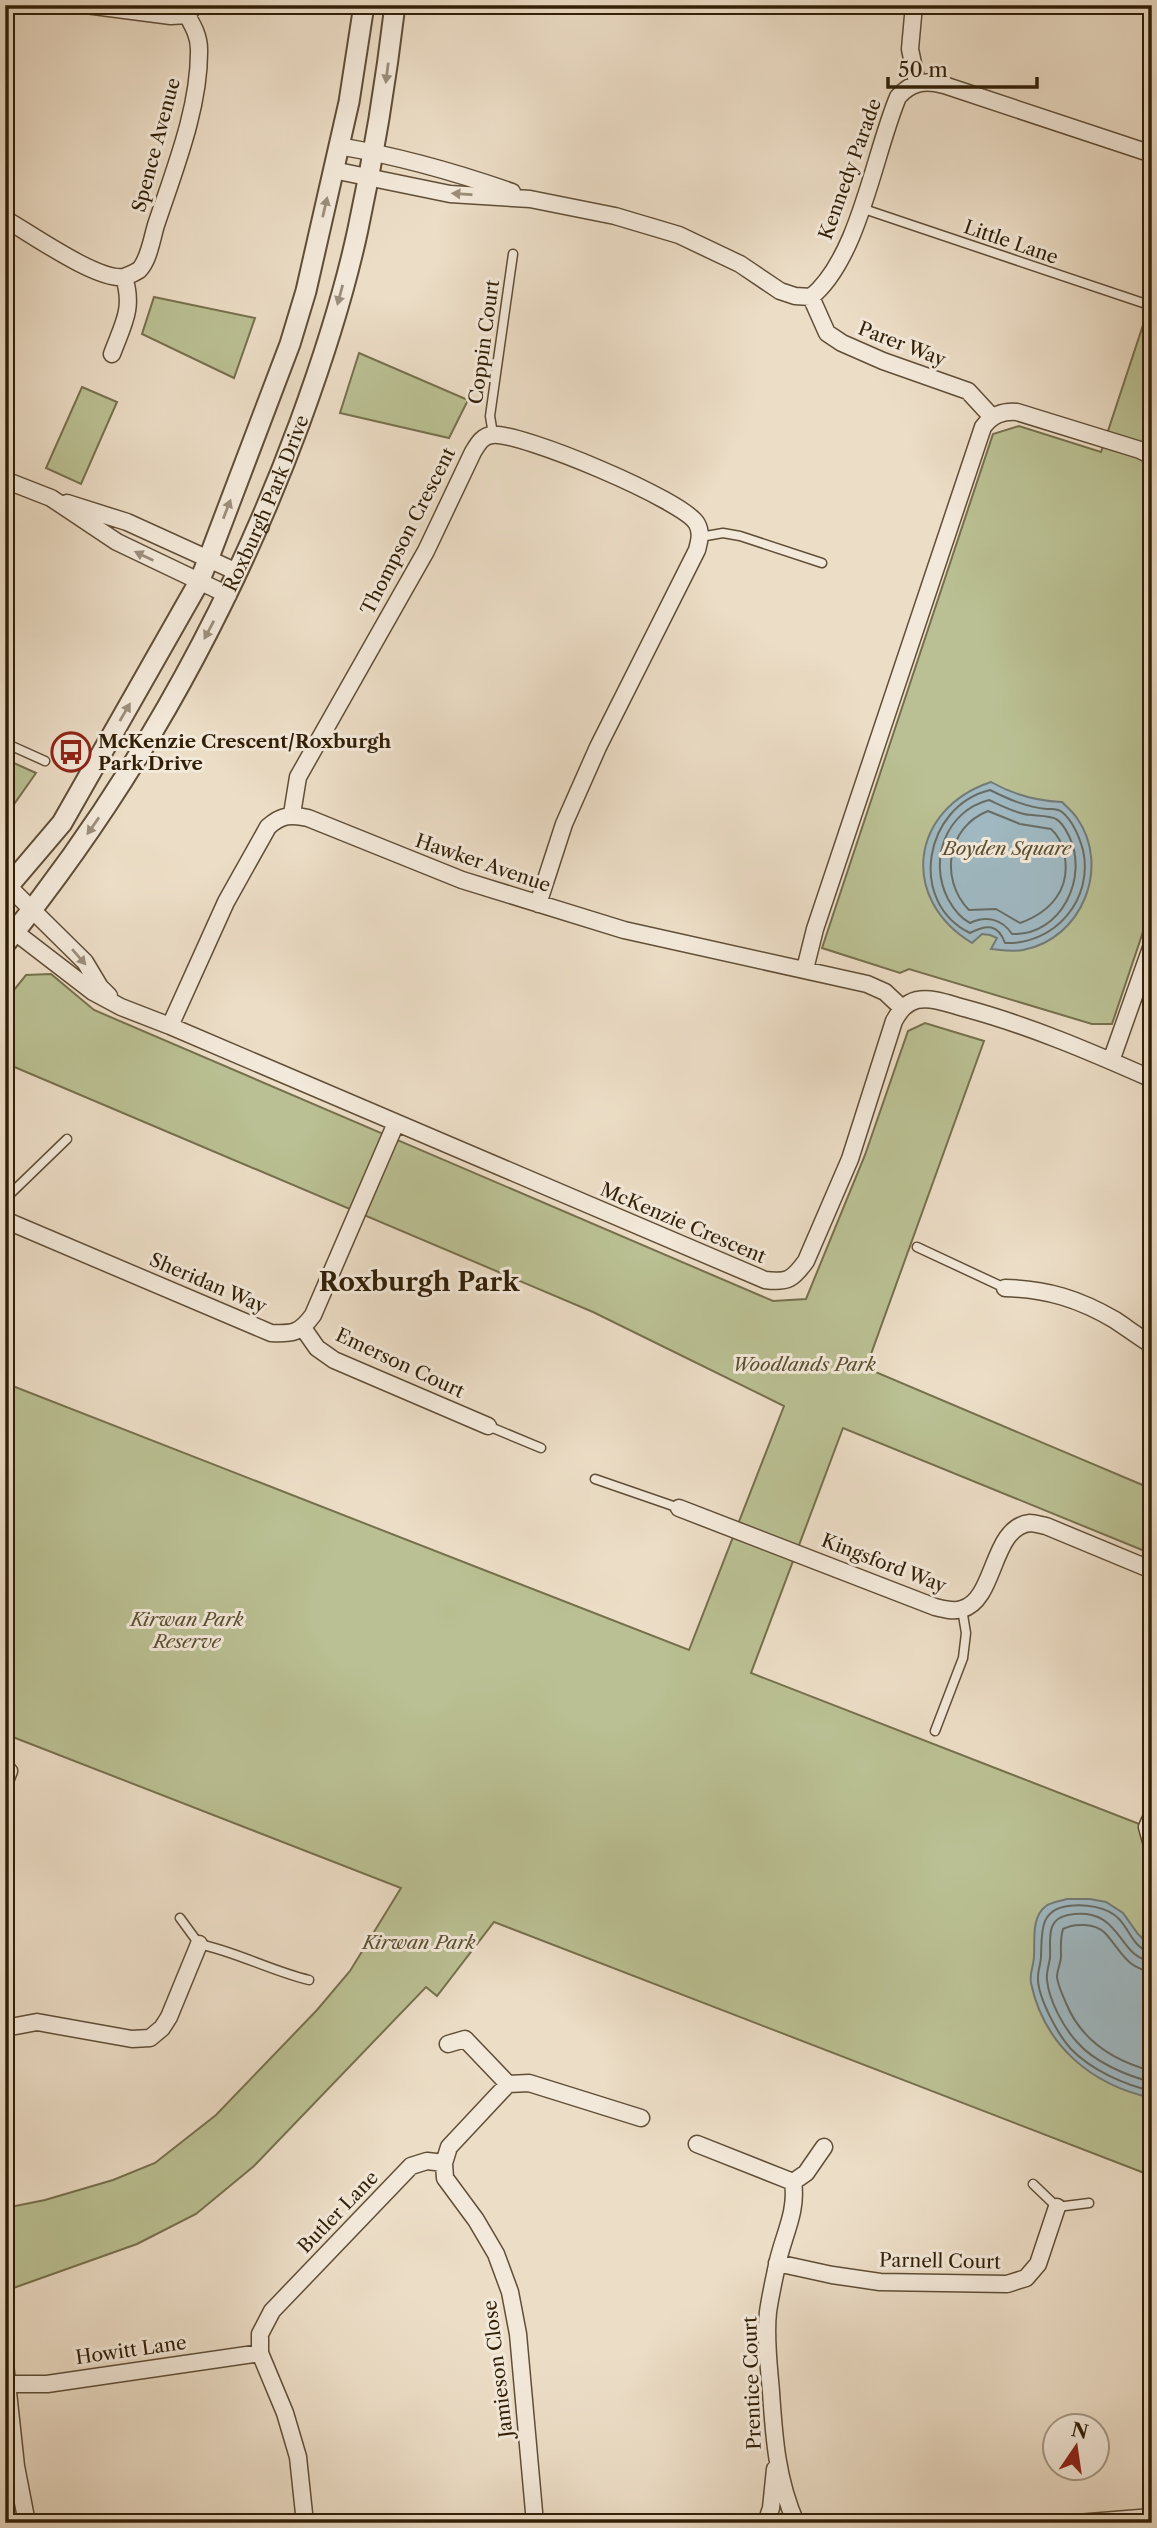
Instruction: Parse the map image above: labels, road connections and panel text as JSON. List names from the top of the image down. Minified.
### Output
{"streets":{"street":["Spence Avenue","Kennedy Parade","Parer Way","Roxburgh Park Drive","Thompson Crescent","Hawker Avenue","McKenzie Crescent","Sheridan Way","Emerson Court","Kingsford Way","Butler Lane","Parnell Court","Howitt Lane","Jamieson Close","Prentice Court"],"lane":["Little Lane","Coppin Court"]},"crossings":[["Kennedy Parade","Little Lane"],["Kennedy Parade","Parer Way"],["Coppin Court","Thompson Crescent"],["Roxburgh Park Drive","McKenzie Crescent"],["Thompson Crescent","Hawker Avenue"],["Hawker Avenue","McKenzie Crescent"],["Sheridan Way","Emerson Court"],["Butler Lane","Howitt Lane"],["Butler Lane","Jamieson Close"],["Parnell Court","Prentice Court"]],"districts":["Roxburgh Park"],"parks":["Boyden Square","Woodlands Park","Kirwan Park Reserve","Kirwan Park"],"places":{"bus stop":["McKenzie Crescent/Roxburgh Park Drive"]},"scale_bar":"50 m","north":"top"}
